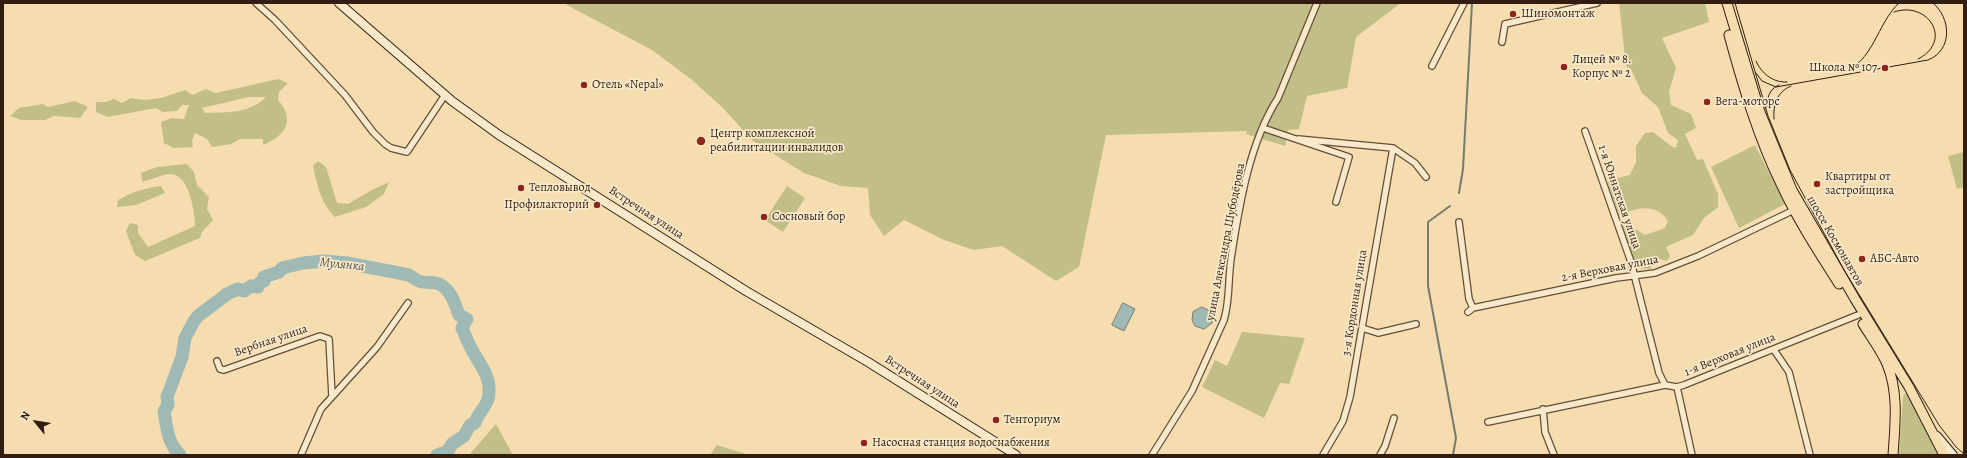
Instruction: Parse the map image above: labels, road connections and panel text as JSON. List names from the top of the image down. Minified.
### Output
{"streets":{"main road":["Встречная улица","шоссе Космонавтов"],"street":["1-я Юннатская улица","улица Александра Шубодёрова","2-я Верховая улица","3-я Кордонная улица","Вербная улица","1-я Верховая улица"]},"crossings":[["1-я Юннатская улица","2-я Верховая улица"],["1-я Юннатская улица","1-я Верховая улица"],["шоссе Космонавтов","2-я Верховая улица"],["шоссе Космонавтов","1-я Верховая улица"]],"water":["Мулянка"],"places":["Шиномонтаж","Лицей № 8. Корпус № 2","Школа № 107","Отель «Nepal»","Вега-моторс","Центр комплексной реабилитации инвалидов","Квартиры от застройщика","Тепловывод","Профилакторий","Сосновый бор","АБС-Авто","Тенториум","Насосная станция водоснабжения"],"north":"top left"}
